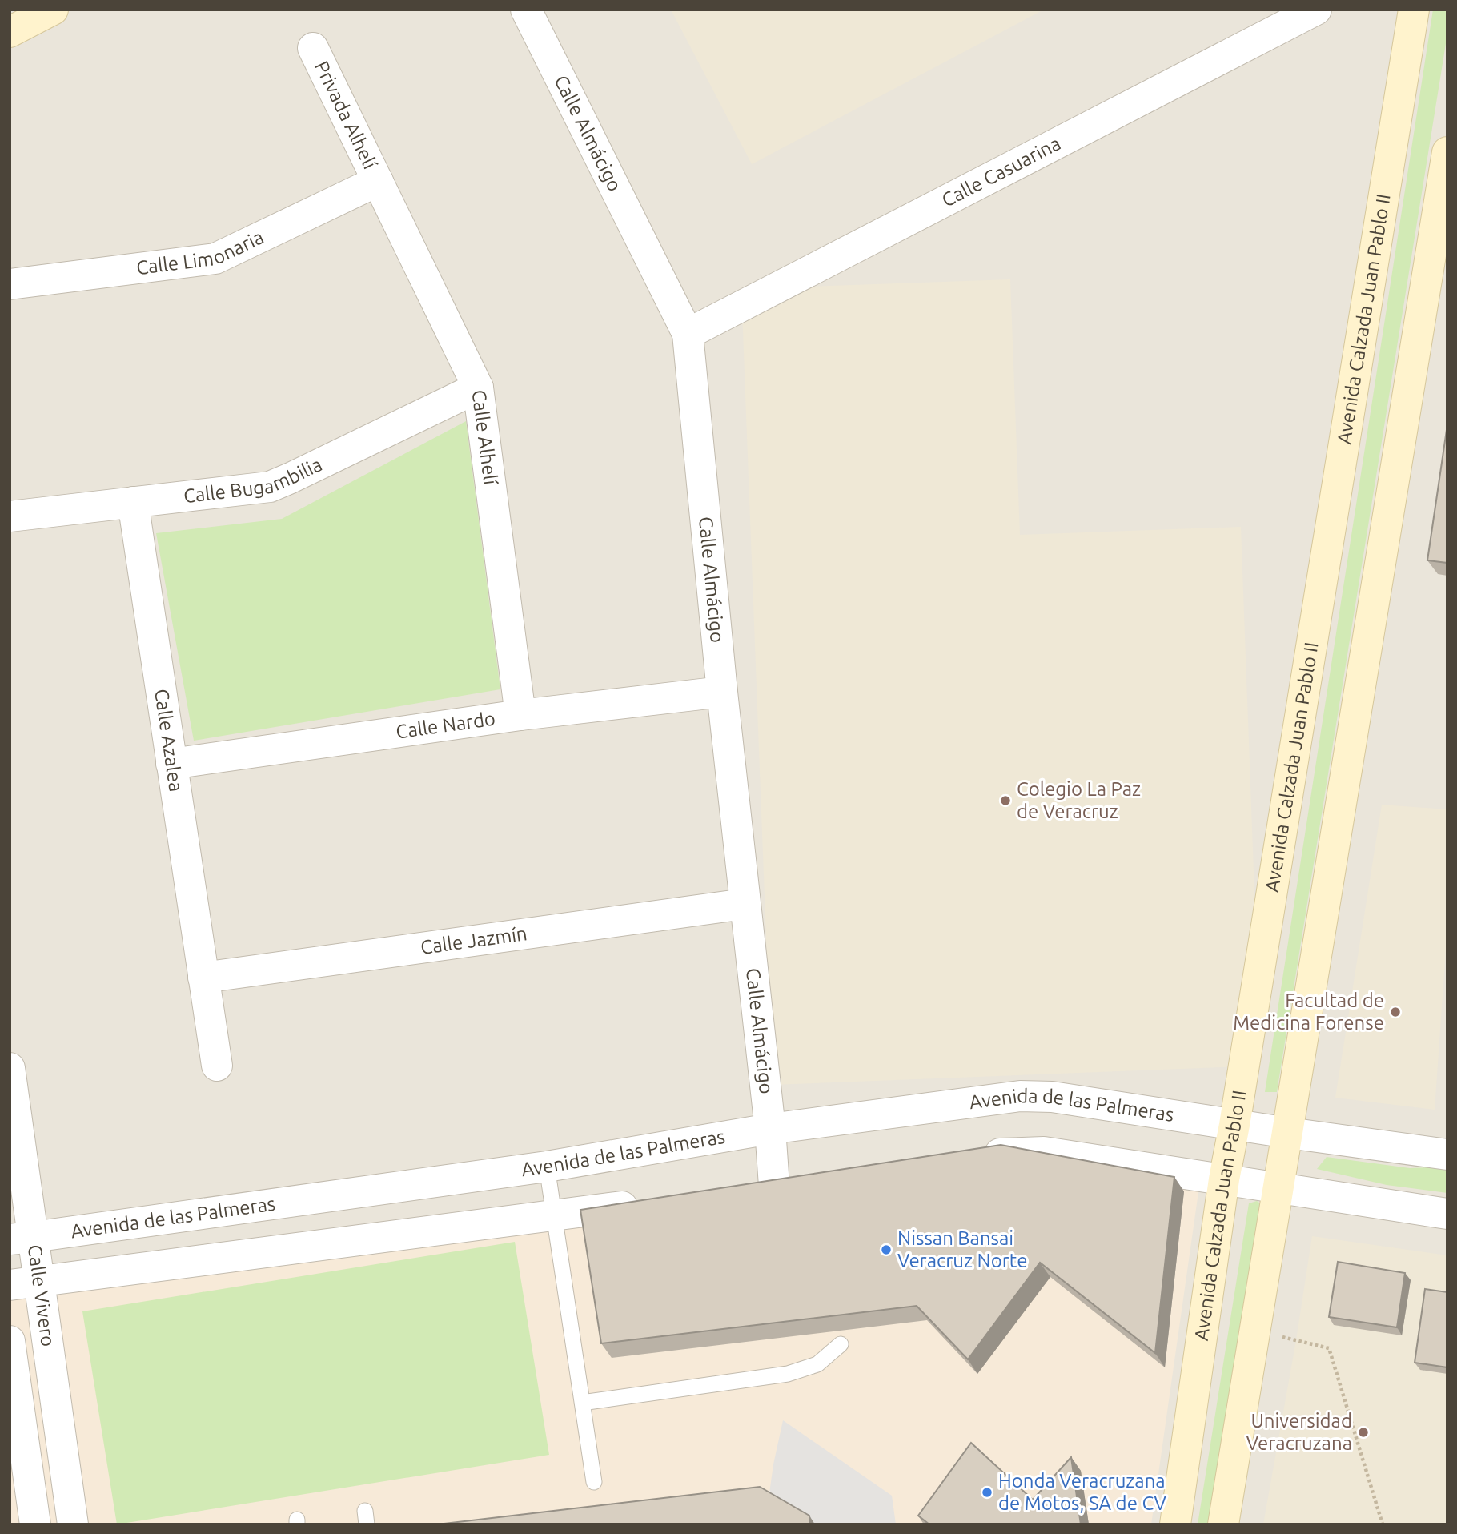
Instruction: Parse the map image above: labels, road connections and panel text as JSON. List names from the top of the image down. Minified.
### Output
{"streets":{"main road":["Avenida Calzada Juan Pablo II"],"street":["Privada Alhelí","Calle Almácigo","Calle Casuarina","Calle Limonaria","Calle Alhelí","Calle Bugambilia","Calle Nardo","Calle Azalea","Calle Jazmín","Avenida de las Palmeras","Calle Vivero"]},"crossings":[["Privada Alhelí","Calle Limonaria"],["Privada Alhelí","Calle Alhelí"],["Calle Almácigo","Calle Casuarina"],["Calle Almácigo","Calle Nardo"],["Calle Almácigo","Calle Jazmín"],["Calle Almácigo","Avenida de las Palmeras"],["Calle Limonaria","Calle Alhelí"],["Avenida Calzada Juan Pablo II","Avenida de las Palmeras"],["Calle Alhelí","Calle Bugambilia"],["Calle Alhelí","Calle Nardo"],["Calle Bugambilia","Calle Azalea"],["Calle Nardo","Calle Azalea"],["Calle Azalea","Calle Jazmín"],["Avenida de las Palmeras","Calle Vivero"]],"places":["Colegio La Paz de Veracruz","Facultad de Medicina Forense","Nissan Bansai Veracruz Norte","Universidad Veracruzana","Honda Veracruzana de Motos, SA de CV"]}
